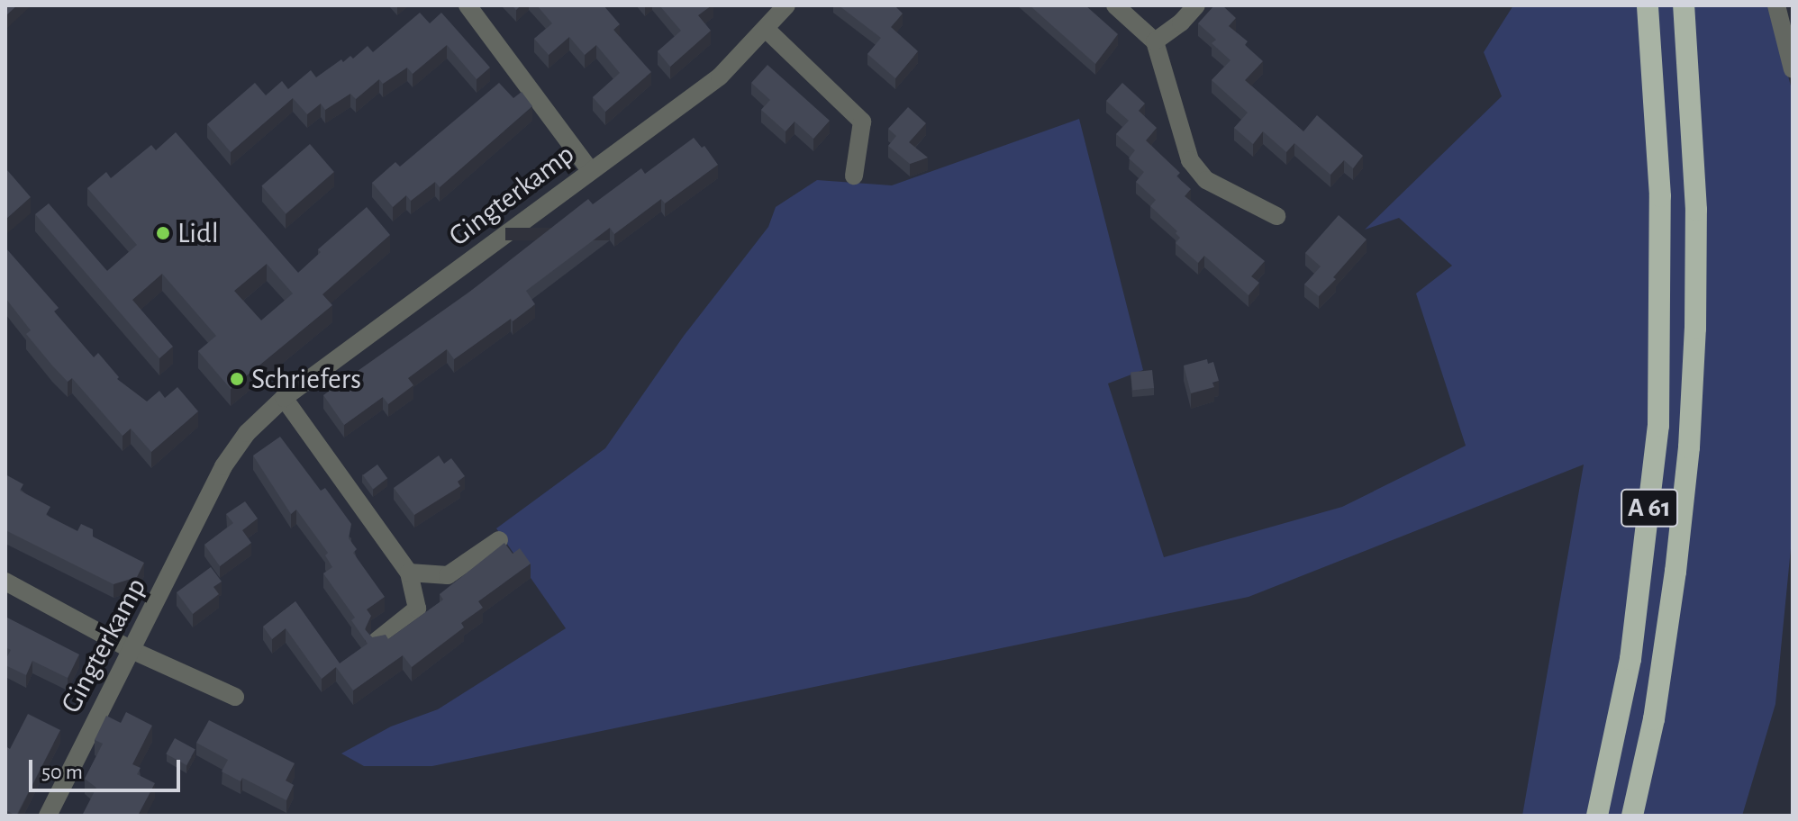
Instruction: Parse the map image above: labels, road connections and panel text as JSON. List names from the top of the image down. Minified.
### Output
{"streets":{"highway":["A 61"],"street":["Gingterkamp"]},"places":["Lidl","Schriefers"],"scale_bar":"50 m"}
